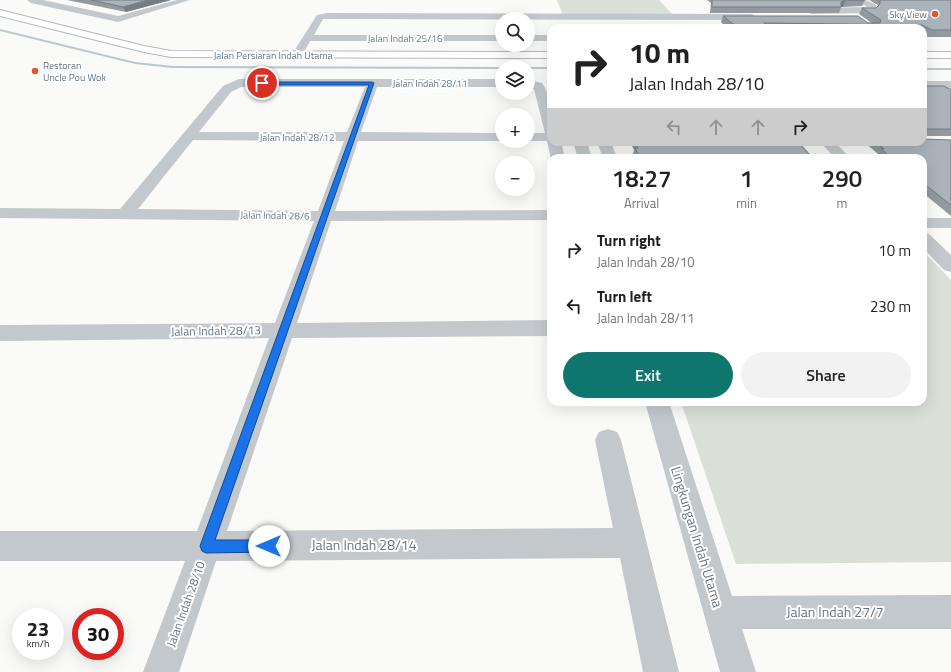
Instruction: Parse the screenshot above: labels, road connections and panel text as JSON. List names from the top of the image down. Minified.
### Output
{"streets":{"main road":["Jalan Persiaran Indah Utama"],"street":["Jalan Indah 25/16","Jalan Indah 28/11","Jalan Indah 28/12","Jalan Indah 28/6","Jalan Indah 28/13","Lingkungan Indah Utama","Jalan Indah 28/14","Jalan Indah 28/10","Jalan Indah 27/7"]},"crossings":[["Jalan Indah 28/11","Jalan Indah 28/12"],["Jalan Indah 28/11","Jalan Indah 28/10"],["Jalan Indah 28/12","Jalan Indah 28/10"],["Jalan Indah 28/6","Jalan Indah 28/10"],["Jalan Indah 28/13","Jalan Indah 28/10"],["Lingkungan Indah Utama","Jalan Indah 27/7"],["Jalan Indah 28/14","Jalan Indah 28/10"]],"places":["Sky View","Restoran Uncle Pou Wok"],"page":{"map_buttons":["+","−"],"turn":["10 m","Jalan Indah 28/10"],"eta":["18:27","Arrival","1","min","290","m"],"list":[{"name":"Turn right","note":"Jalan Indah 28/10","value":"10 m"},{"name":"Turn left","note":"Jalan Indah 28/11","value":"230 m"}],"buttons":["Exit","Share"],"speed":"23 km/h","limit":"30"}}
